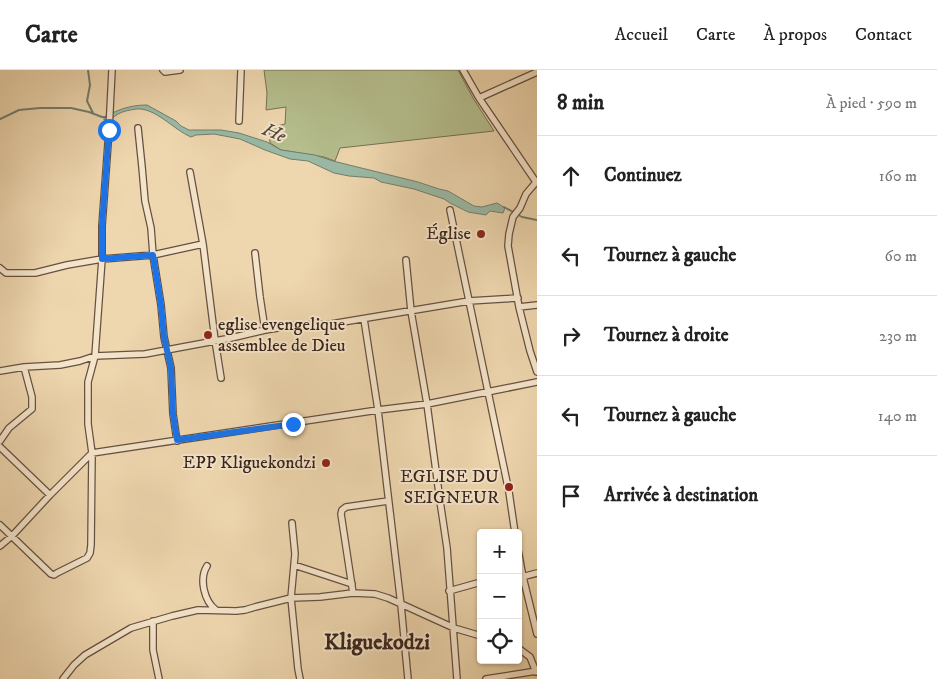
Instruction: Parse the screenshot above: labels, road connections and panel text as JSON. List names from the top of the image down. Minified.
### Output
{"districts":["Kliguekodzi"],"water":["He"],"places":["Église","eglise evengelique assemblee de Dieu","EPP Kliguekondzi","EGLISE DU SEIGNEUR"],"page":{"header":"Carte","nav":["Accueil","Carte","À propos","Contact"],"heading":["8 min","À pied · 590 m"],"list":[["Continuez","160 m"],["Tournez à gauche","60 m"],["Tournez à droite","230 m"],["Tournez à gauche","140 m"],"Arrivée à destination"],"map_buttons":["+","−"]}}
